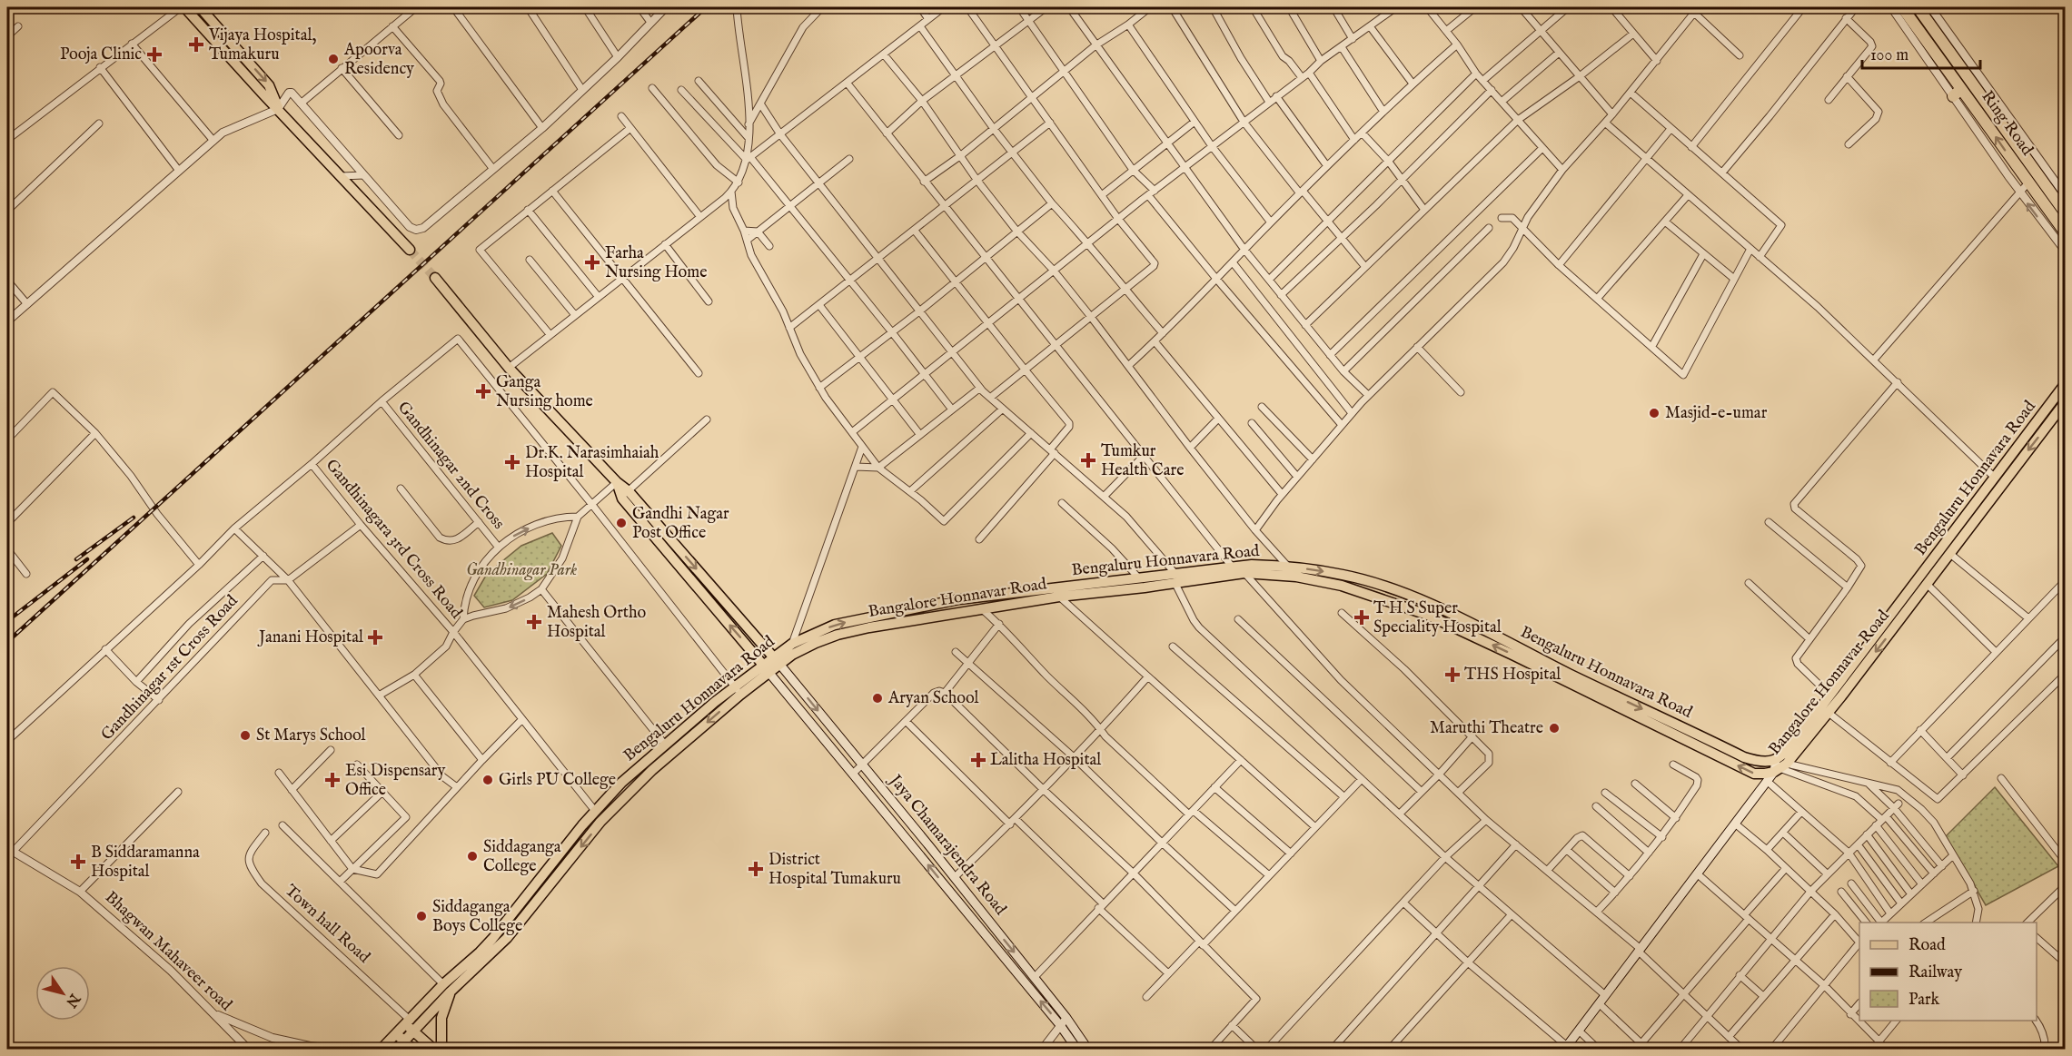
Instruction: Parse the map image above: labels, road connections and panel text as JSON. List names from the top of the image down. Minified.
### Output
{"streets":{"highway":["Ring Road"],"main road":["Bengaluru Honnavara Road","Bangalore Honnavar Road","Jaya Chamarajendra Road"],"street":["Gandhinagar 2nd Cross","Gandhinagara 3rd Cross Road","Gandhinagar 1st Cross Road","Town hall Road","Bhagwan Mahaveer road"]},"crossings":[["Bengaluru Honnavara Road","Gandhinagara 3rd Cross Road"],["Bengaluru Honnavara Road","Bangalore Honnavar Road"],["Bengaluru Honnavara Road","Jaya Chamarajendra Road"],["Bengaluru Honnavara Road","Town hall Road"],["Gandhinagara 3rd Cross Road","Gandhinagar 1st Cross Road"],["Bangalore Honnavar Road","Jaya Chamarajendra Road"],["Gandhinagar 1st Cross Road","Bhagwan Mahaveer road"]],"one_way":["Bangalore Honnavar Road"],"parks":["Gandhinagar Park"],"places":{"health":["Vijaya Hospital, Tumakuru","Pooja Clinic","Farha Nursing Home","Ganga Nursing home","Tumkur Health Care","Dr.K. Narasimhaiah Hospital","T H S Super Speciality Hospital","Mahesh Ortho Hospital","Janani Hospital","THS Hospital","Lalitha Hospital","Esi Dispensary Office","B Siddaramanna Hospital","District Hospital Tumakuru"],"other":["Apoorva Residency","Masjid-e-umar","Gandhi Nagar Post Office","Aryan School","Maruthi Theatre","St Marys School","Girls PU College","Siddaganga College","Siddaganga Boys College"]},"legend":["Road","Railway","Park"],"scale_bar":"100 m","north":"bottom right"}
